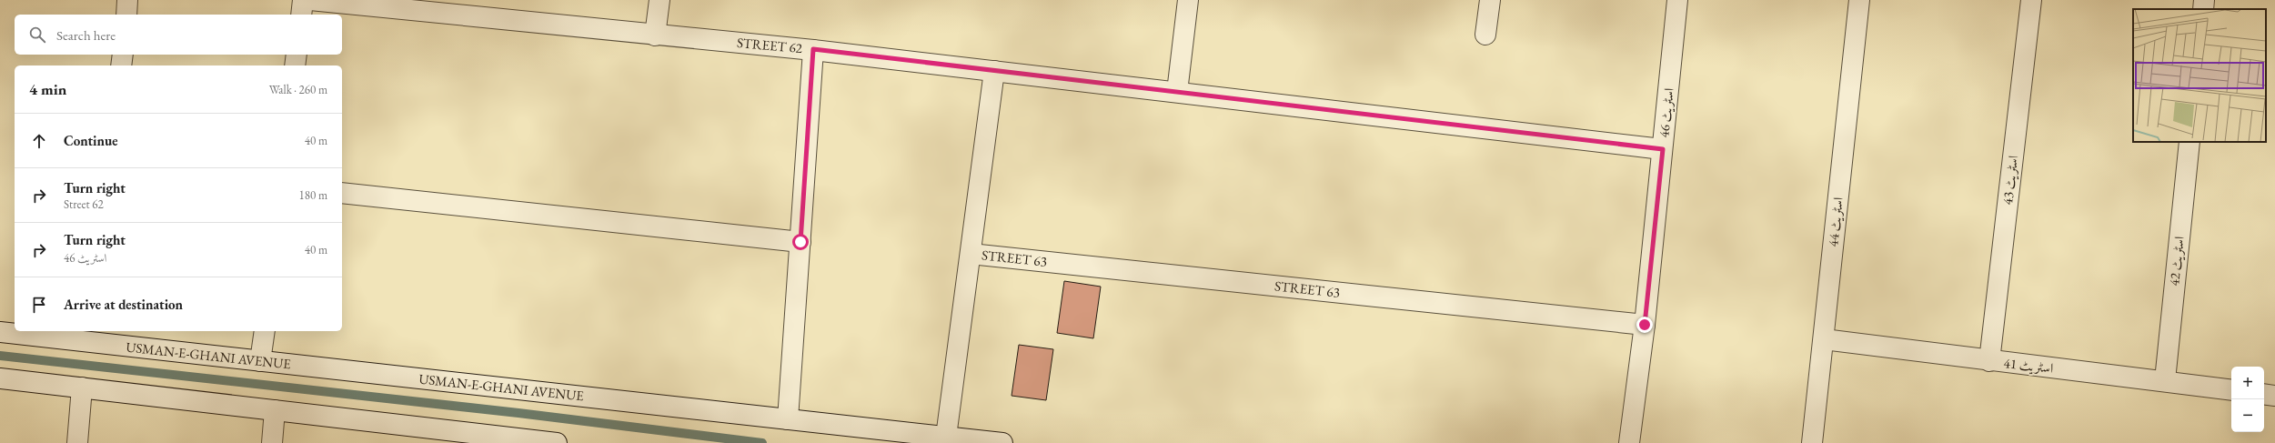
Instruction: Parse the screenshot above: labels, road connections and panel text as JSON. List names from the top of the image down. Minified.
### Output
{"streets":{"street":["STREET 62","اسٹریٹ 46","اسٹریٹ 43","اسٹریٹ 44","STREET 63","اسٹریٹ 42","USMAN-E-GHANI AVENUE","اسٹریٹ 41"]},"crossings":[["STREET 62","اسٹریٹ 46"],["اسٹریٹ 46","STREET 63"],["اسٹریٹ 43","اسٹریٹ 41"],["اسٹریٹ 44","اسٹریٹ 41"],["اسٹریٹ 42","اسٹریٹ 41"]],"page":{"search":"Search here","heading":["4 min","Walk · 260 m"],"list":[["Continue","40 m"],["Turn right","Street 62","180 m"],["Turn right","اسٹریٹ 46","40 m"],"Arrive at destination"],"map_buttons":["+","−"]}}
